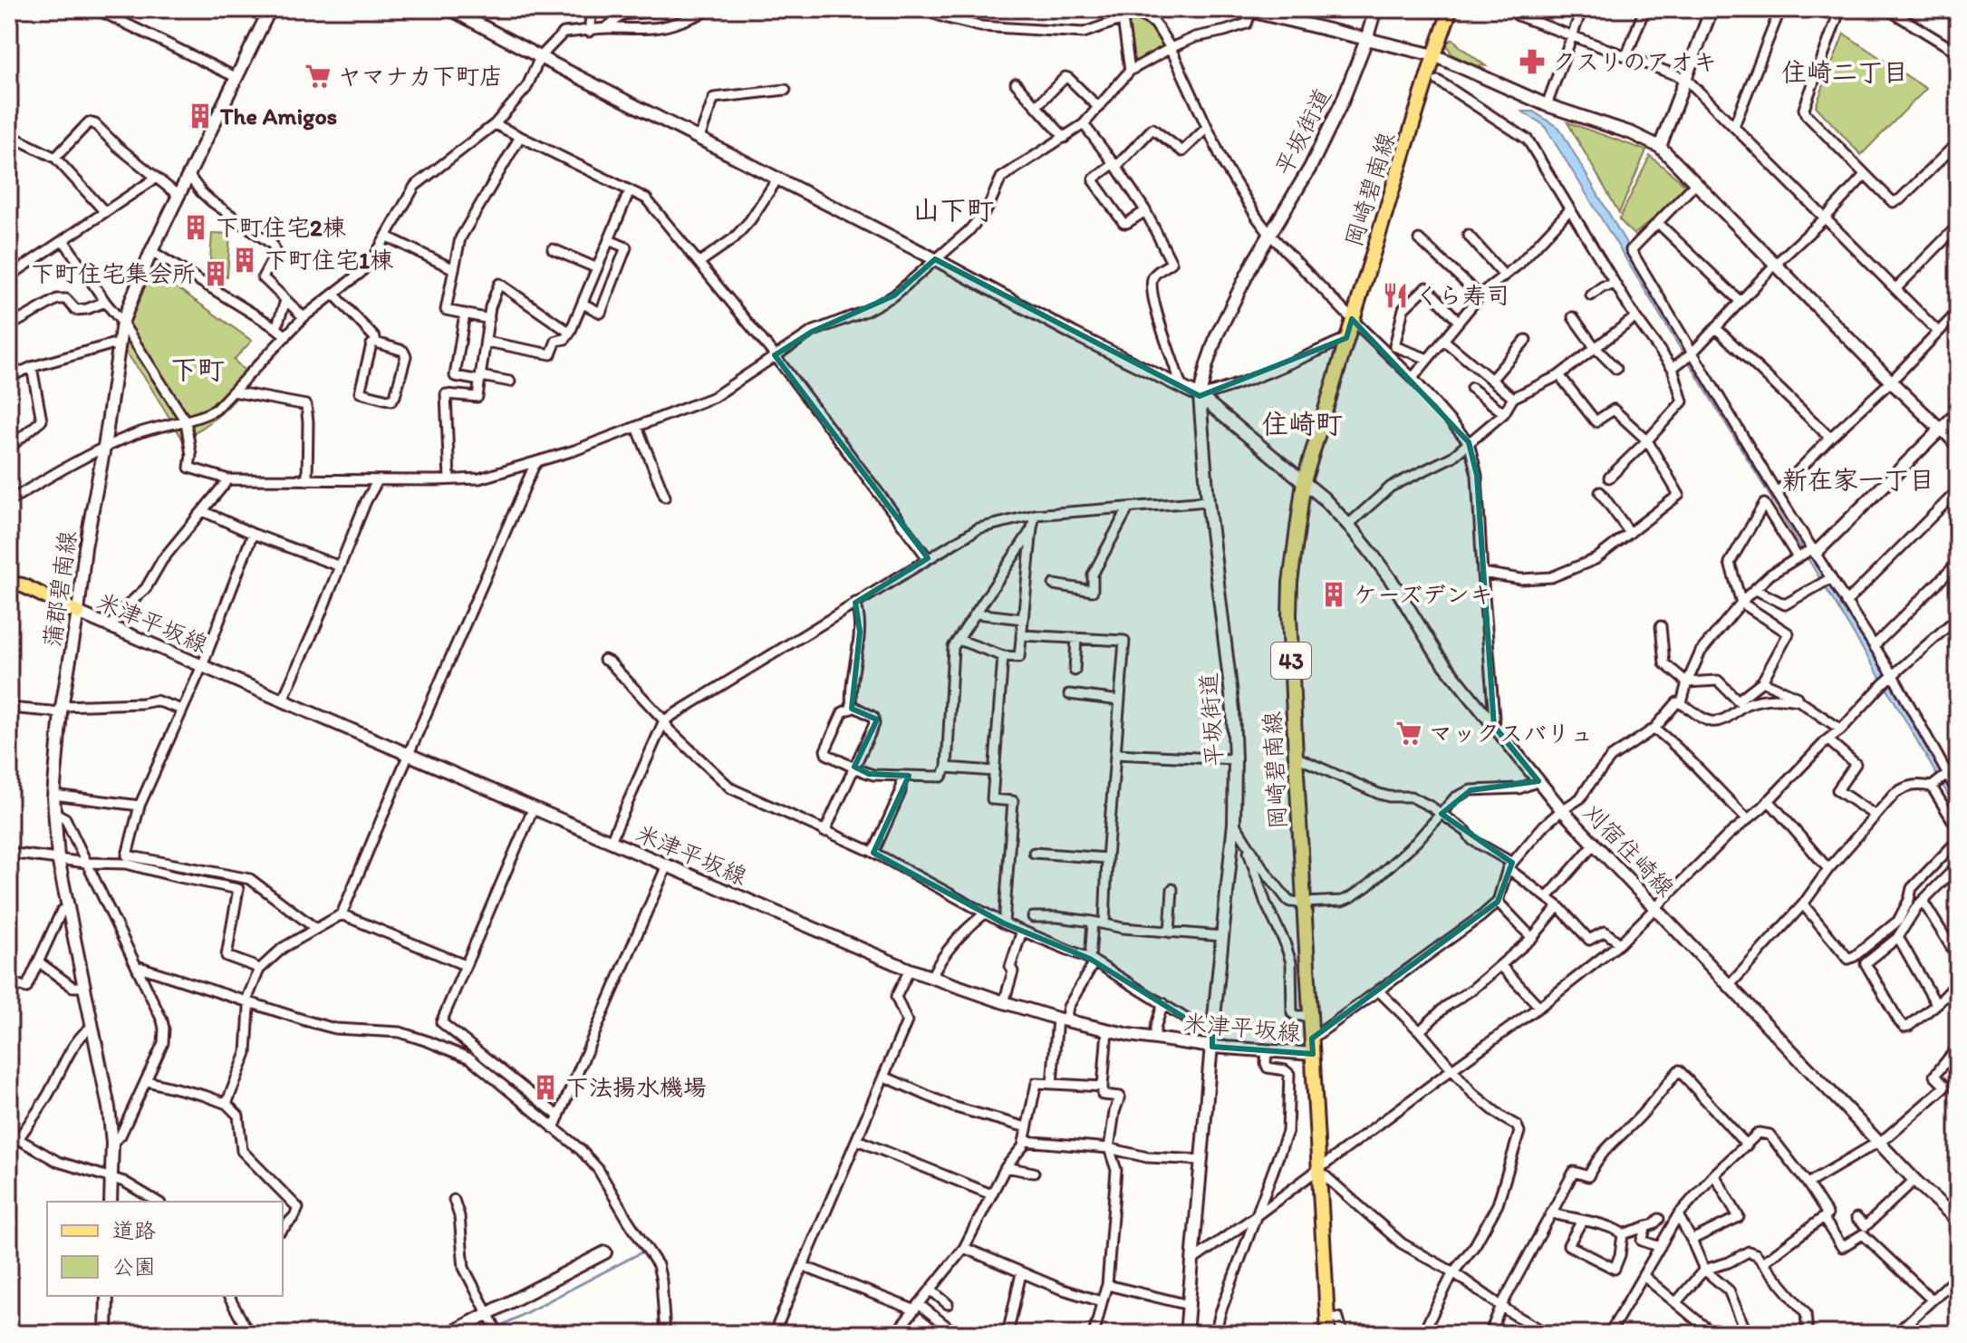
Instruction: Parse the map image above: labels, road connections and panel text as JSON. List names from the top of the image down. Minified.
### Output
{"streets":{"main road":["平坂街道","岡崎碧南線","蒲郡碧南線","米津平坂線","43","刈宿住崎線"]},"crossings":[["平坂街道","米津平坂線"],["平坂街道","刈宿住崎線"],["岡崎碧南線","米津平坂線"],["岡崎碧南線","刈宿住崎線"],["蒲郡碧南線","米津平坂線"]],"districts":["住崎二丁目","山下町","下町","住崎町","新在家一丁目"],"places":{"pharmacy":["クスリのアオキ"],"supermarket":["ヤマナカ下町店","マックスバリュ"],"building":["The Amigos","下町住宅2棟","下町住宅1棟","下町住宅集会所","ケーズデンキ","下法揚水機場"],"restaurant":["くら寿司"]},"legend":["道路","公園"]}
